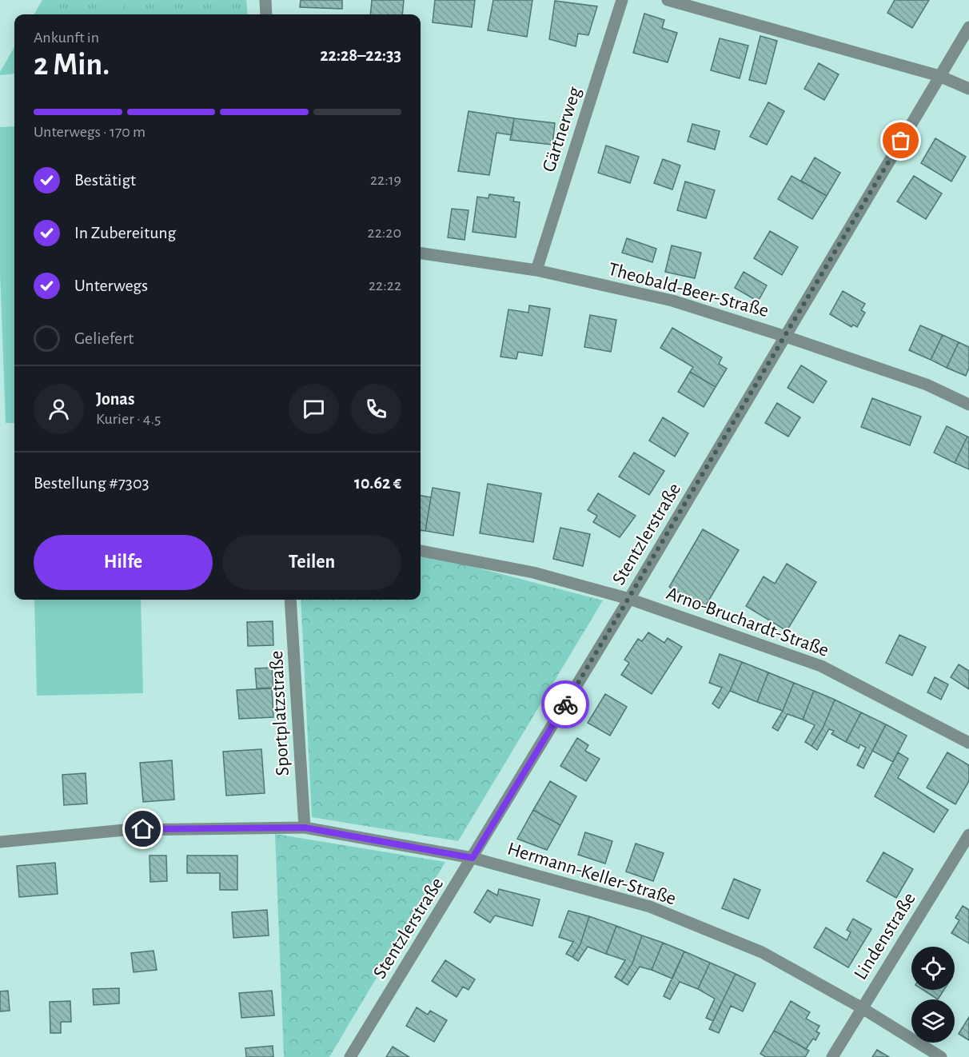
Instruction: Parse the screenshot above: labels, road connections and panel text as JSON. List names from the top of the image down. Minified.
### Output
{"streets":{"street":["Gärtnerweg","Theobald-Beer-Straße","Stentzlerstraße","Arno-Bruchardt-Straße","Sportplatzstraße","Hermann-Keller-Straße","Lindenstraße"]},"crossings":[["Gärtnerweg","Theobald-Beer-Straße"],["Theobald-Beer-Straße","Stentzlerstraße"],["Stentzlerstraße","Arno-Bruchardt-Straße"],["Stentzlerstraße","Hermann-Keller-Straße"],["Sportplatzstraße","Hermann-Keller-Straße"],["Hermann-Keller-Straße","Lindenstraße"]],"page":{"heading":["2 Min.","Ankunft in","22:28–22:33"],"panel":["Jonas","Kurier · 4.5","Bestellung #7303","10.62 €"],"bar":"Unterwegs · 170 m","list":[["Bestätigt","22:19"],["In Zubereitung","22:20"],["Unterwegs","22:22"],"Geliefert"],"buttons":["Hilfe","Teilen"]}}
